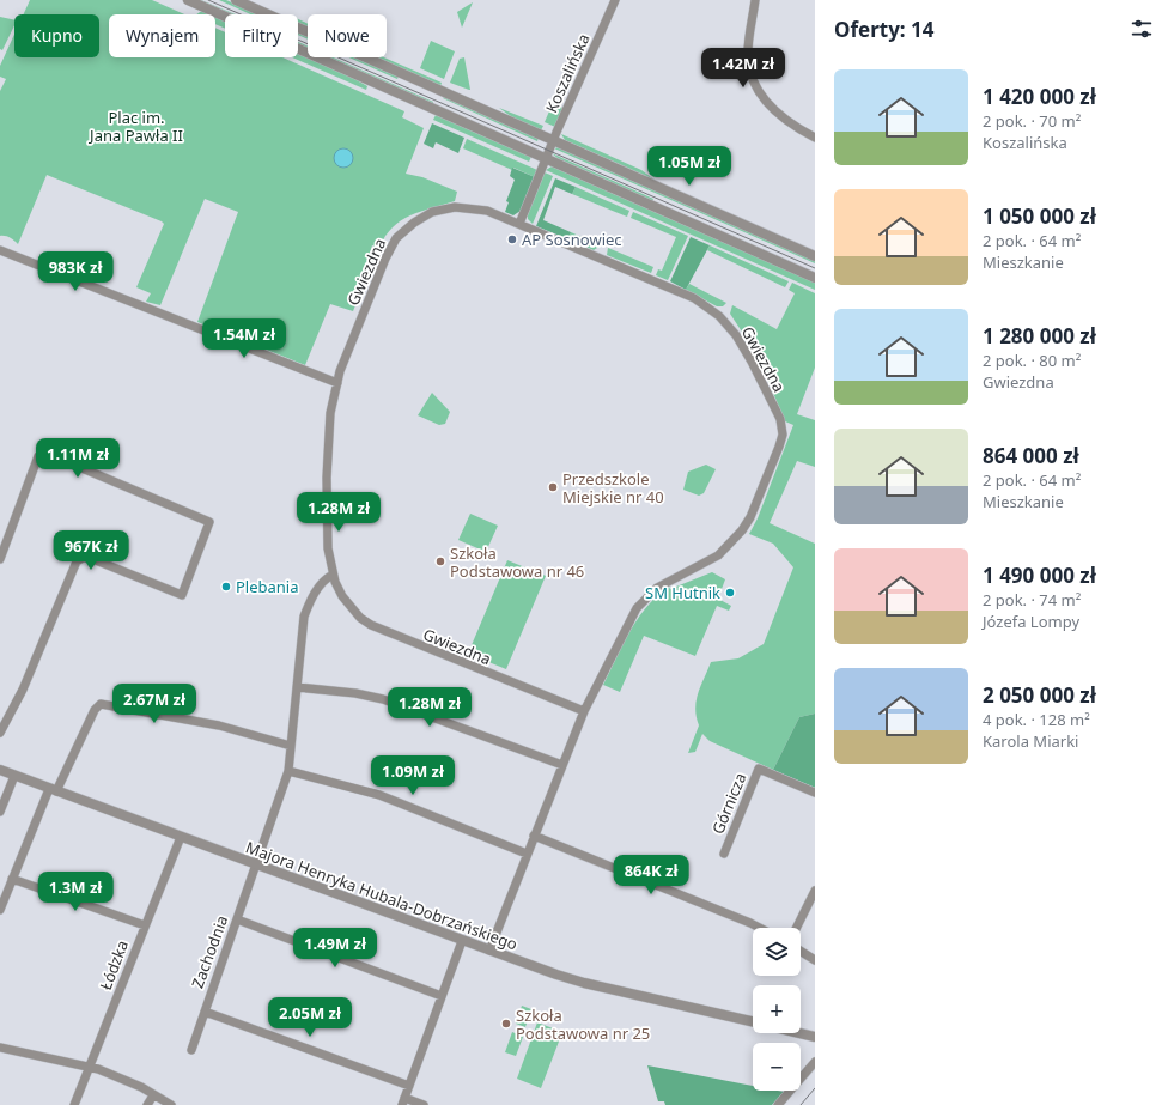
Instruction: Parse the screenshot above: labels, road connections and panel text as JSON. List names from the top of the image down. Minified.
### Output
{"streets":{"street":["Koszalińska","Gwiezdna","Górnicza","Majora Henryka Hubala-Dobrzańskiego","Zachodnia","Łódzka"]},"crossings":[["Koszalińska","Gwiezdna"],["Gwiezdna","Majora Henryka Hubala-Dobrzańskiego"],["Gwiezdna","Zachodnia"],["Majora Henryka Hubala-Dobrzańskiego","Zachodnia"],["Majora Henryka Hubala-Dobrzańskiego","Łódzka"]],"parks":["Plac im. Jana Pawła II"],"places":["AP Sosnowiec","Przedszkole Miejskie nr 40","Szkoła Podstawowa nr 46","Plebania","SM Hutnik","Szkoła Podstawowa nr 25"],"page":{"heading":"Oferty: 14","chip":["Kupno","Wynajem","Filtry","Nowe"],"price":["1.42M zł","1.05M zł","983K zł","1.54M zł","1.11M zł","1.28M zł","967K zł","2.67M zł","1.28M zł","1.09M zł","864K zł","1.3M zł","1.49M zł","2.05M zł"],"list":[{"name":"1 420 000 zł","note":"2 pok. · 70 m² · Koszalińska"},{"name":"1 050 000 zł","note":"2 pok. · 64 m² · Mieszkanie"},{"name":"1 280 000 zł","note":"2 pok. · 80 m² · Gwiezdna"},{"name":"864 000 zł","note":"2 pok. · 64 m² · Mieszkanie"},{"name":"1 490 000 zł","note":"2 pok. · 74 m² · Józefa Lompy"},{"name":"2 050 000 zł","note":"4 pok. · 128 m² · Karola Miarki"}],"map_buttons":["+","−"]}}
